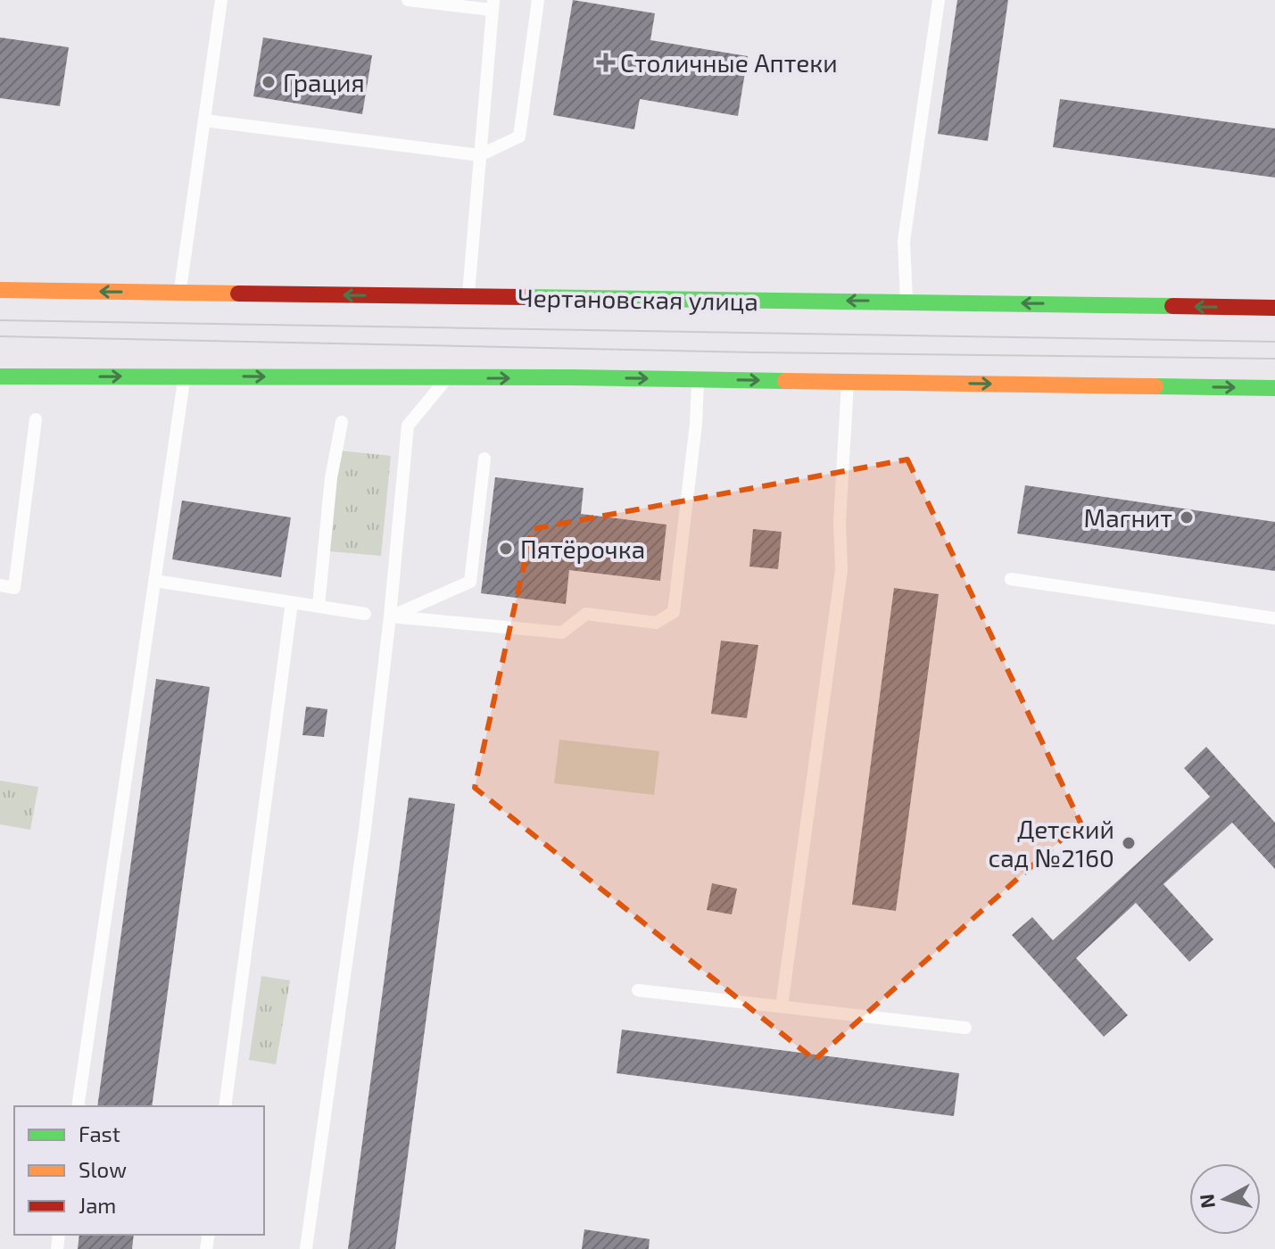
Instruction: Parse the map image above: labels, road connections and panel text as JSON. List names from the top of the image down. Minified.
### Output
{"streets":{"main road":["Чертановская улица"]},"places":{"health":["Столичные Аптеки"],"other":["Грация","Магнит","Пятёрочка","Детский сад №2160"]},"legend":["Fast","Slow","Jam"],"north":"left"}
